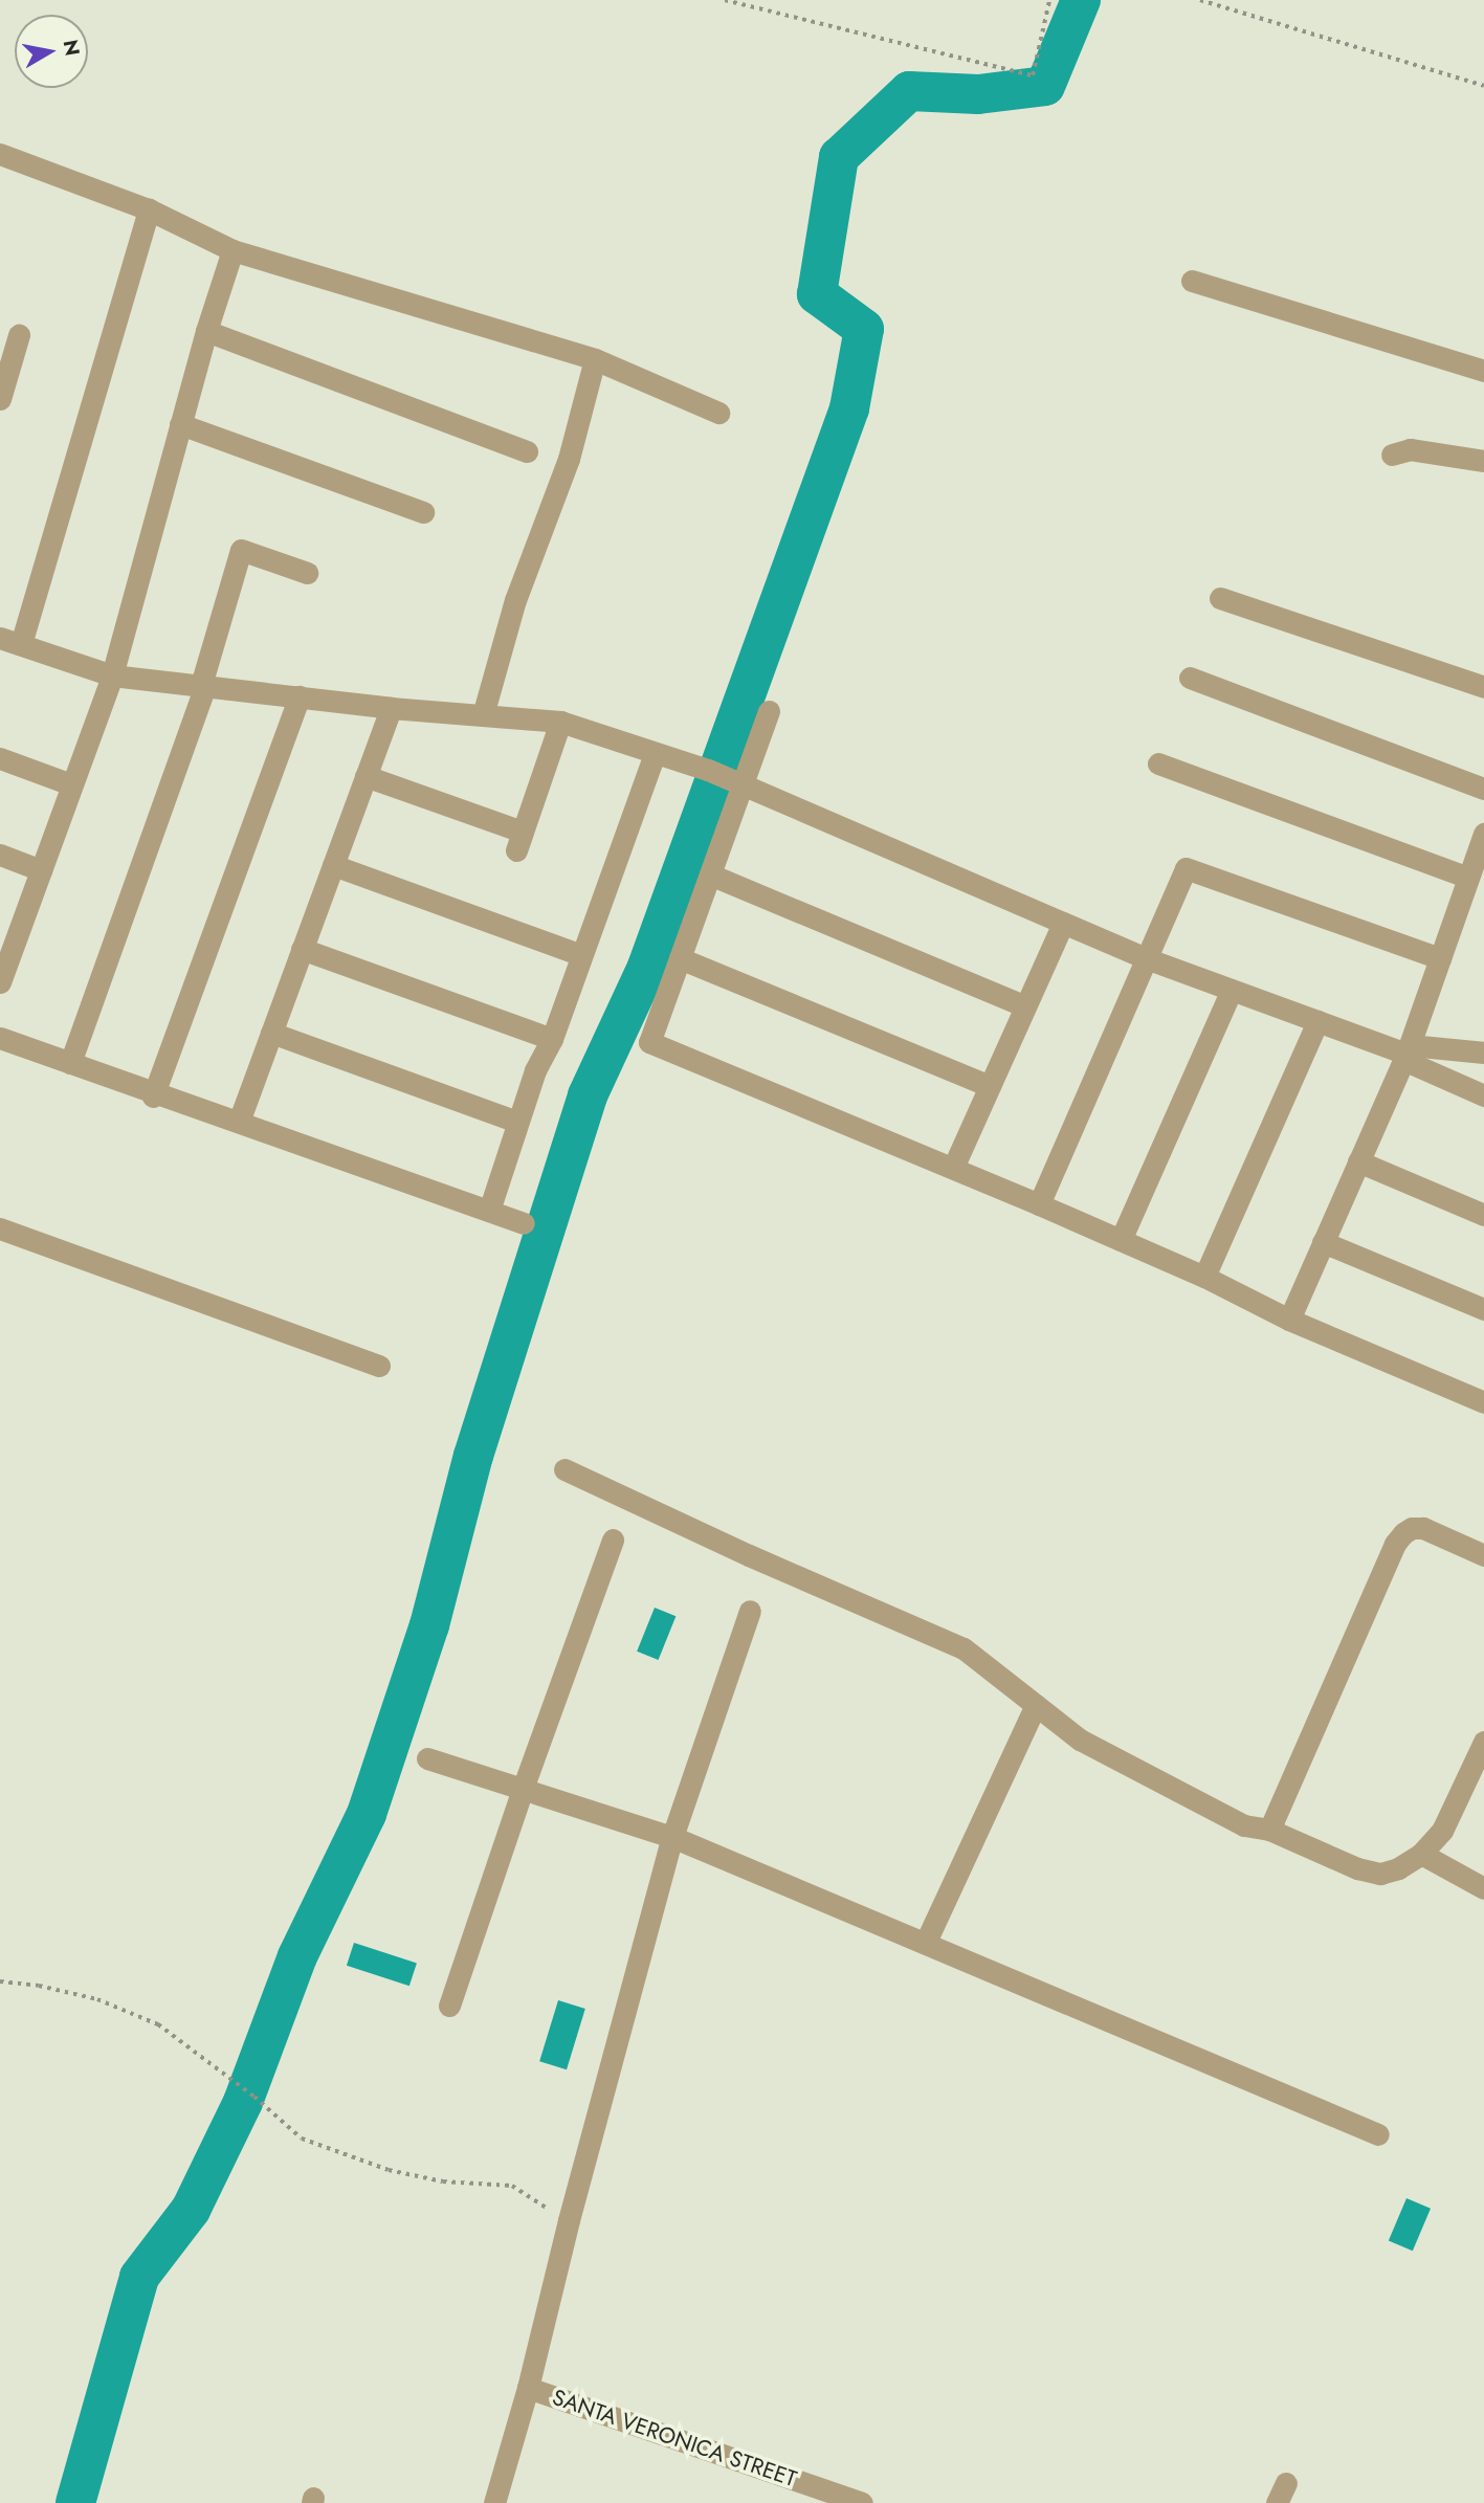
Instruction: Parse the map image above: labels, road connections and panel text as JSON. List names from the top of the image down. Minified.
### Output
{"streets":{"street":["SANTA VERONICA STREET"]},"north":"right"}
